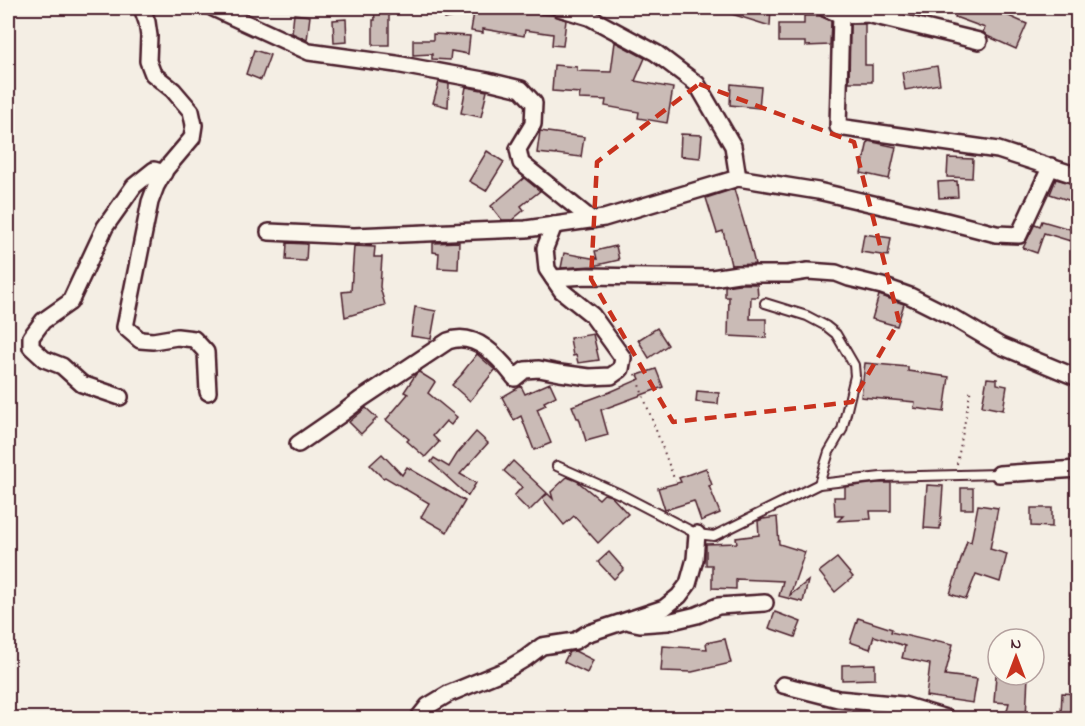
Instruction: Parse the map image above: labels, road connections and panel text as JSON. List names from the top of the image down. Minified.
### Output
{"north":"top"}
